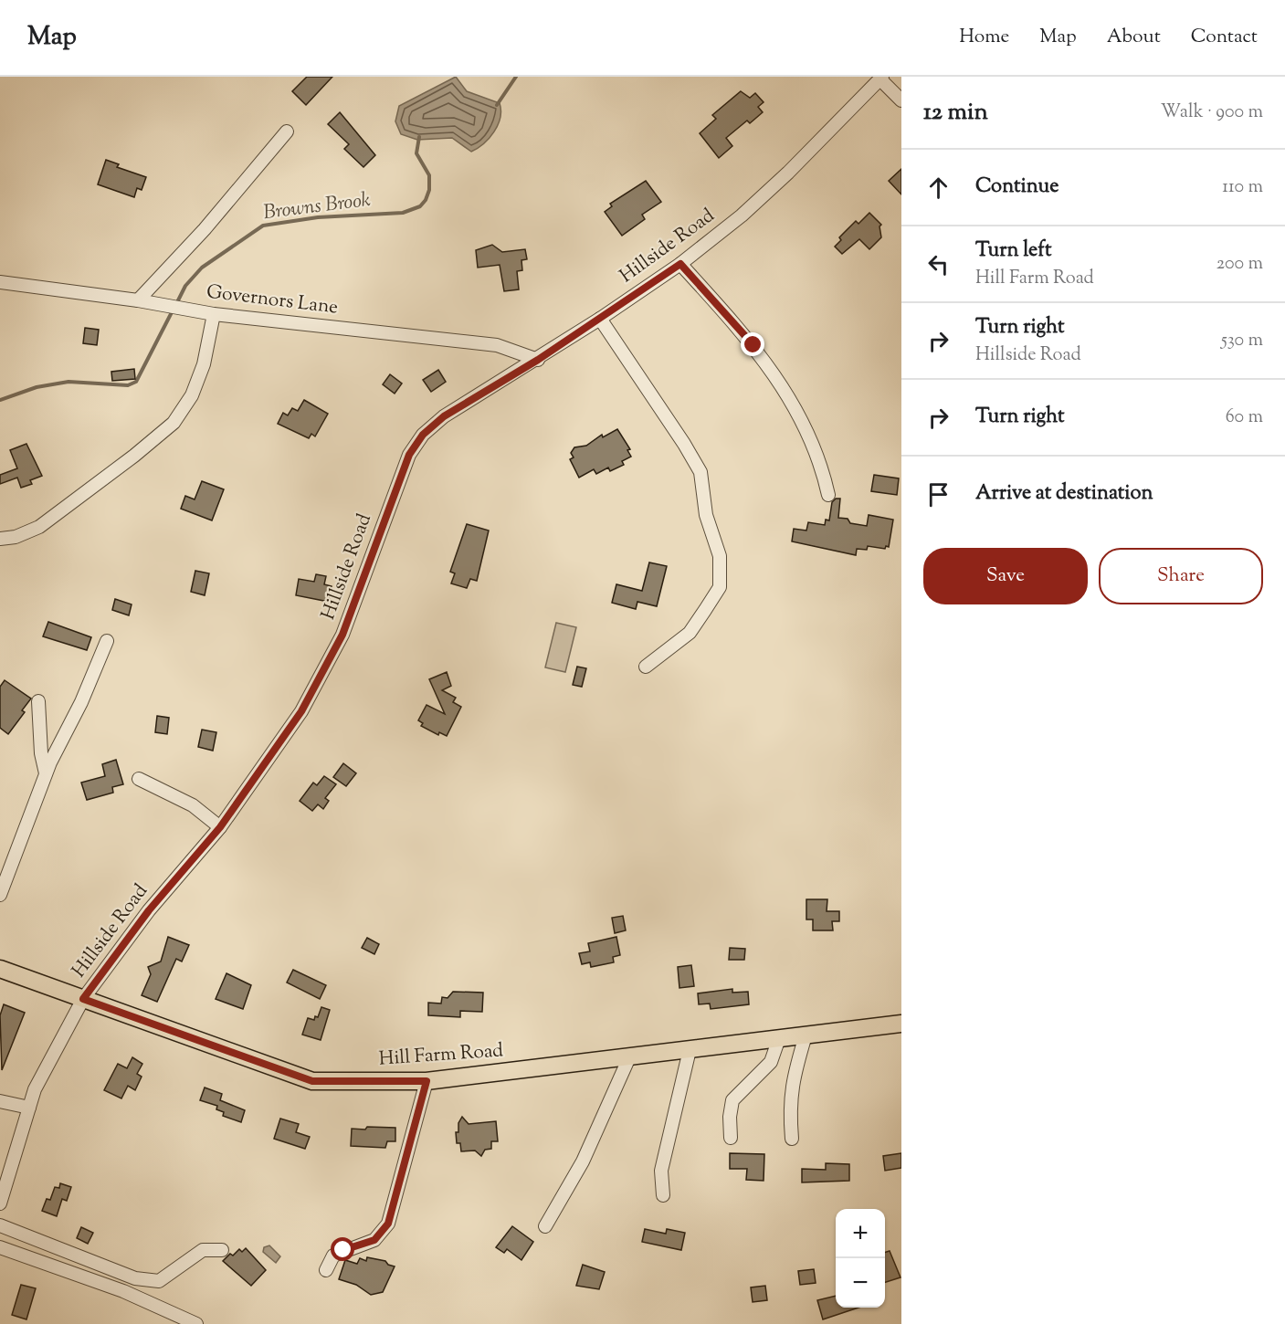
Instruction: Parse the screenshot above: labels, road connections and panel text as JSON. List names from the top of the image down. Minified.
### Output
{"streets":{"main road":["Hill Farm Road"],"street":["Hillside Road","Governors Lane"]},"crossings":[["Hillside Road","Governors Lane"],["Hillside Road","Hill Farm Road"]],"water":["Browns Brook"],"page":{"header":"Map","nav":["Home","Map","About","Contact"],"heading":["12 min","Walk · 900 m"],"list":[["Continue","110 m"],["Turn left","Hill Farm Road","200 m"],["Turn right","Hillside Road","530 m"],["Turn right","60 m"],"Arrive at destination"],"buttons":["Save","Share"],"map_buttons":["+","−"]}}
